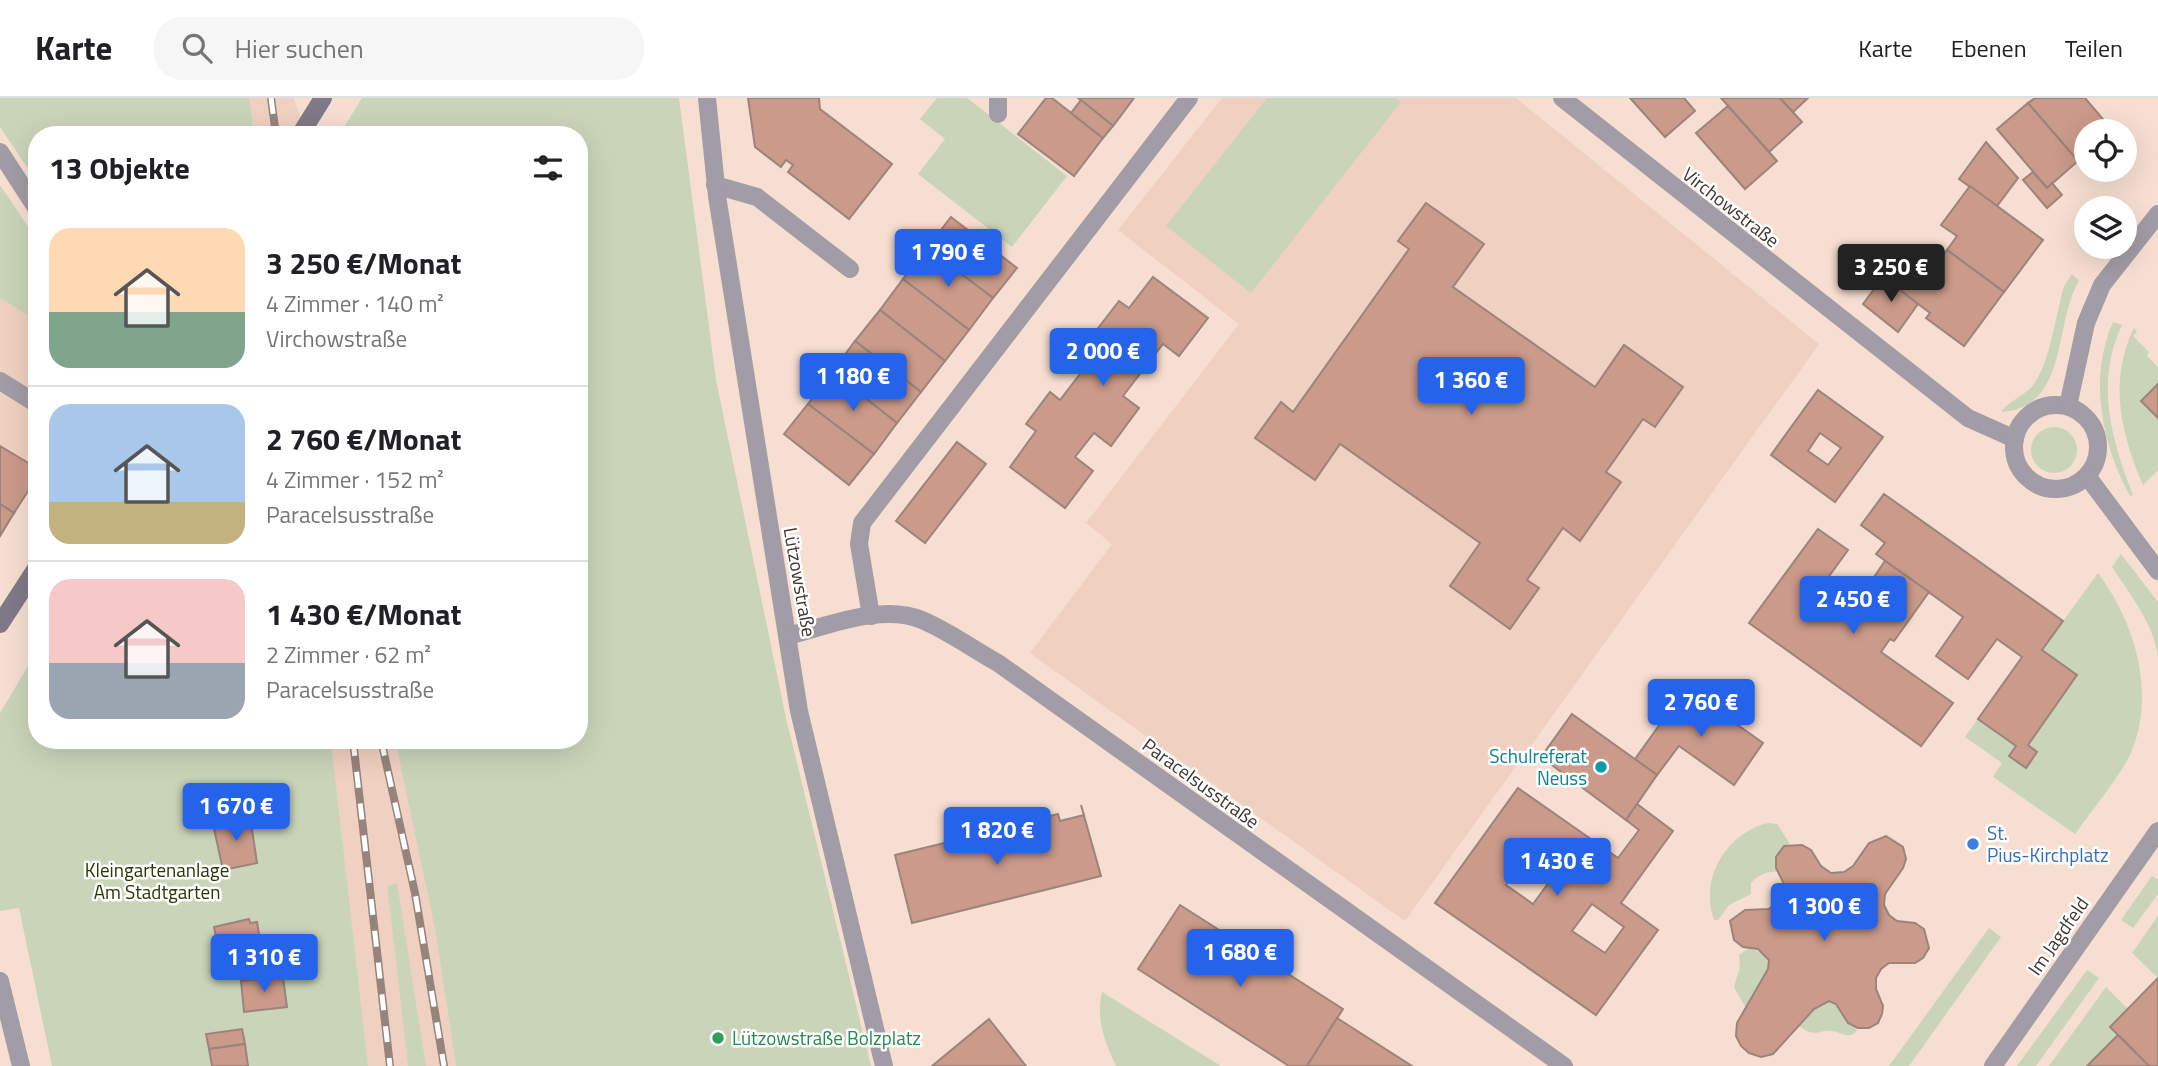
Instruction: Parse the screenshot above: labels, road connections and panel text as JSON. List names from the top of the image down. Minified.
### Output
{"streets":{"street":["Virchowstraße","Lützowstraße","Paracelsusstraße","Im Jagdfeld"]},"crossings":[["Lützowstraße","Paracelsusstraße"]],"parks":["Kleingartenanlage Am Stadtgarten"],"places":["Schulreferat Neuss","St. Pius-Kirchplatz","Lützowstraße Bolzplatz"],"page":{"header":"Karte","search":"Hier suchen","nav":["Karte","Ebenen","Teilen"],"heading":"13 Objekte","list":[{"name":"3 250 €/Monat","note":"4 Zimmer · 140 m² · Virchowstraße"},{"name":"2 760 €/Monat","note":"4 Zimmer · 152 m² · Paracelsusstraße"},{"name":"1 430 €/Monat","note":"2 Zimmer · 62 m² · Paracelsusstraße"}],"price":["1 790 €","3 250 €","2 000 €","1 180 €","1 360 €","2 450 €","2 760 €","1 670 €","1 820 €","1 430 €","1 300 €","1 680 €","1 310 €"]}}
